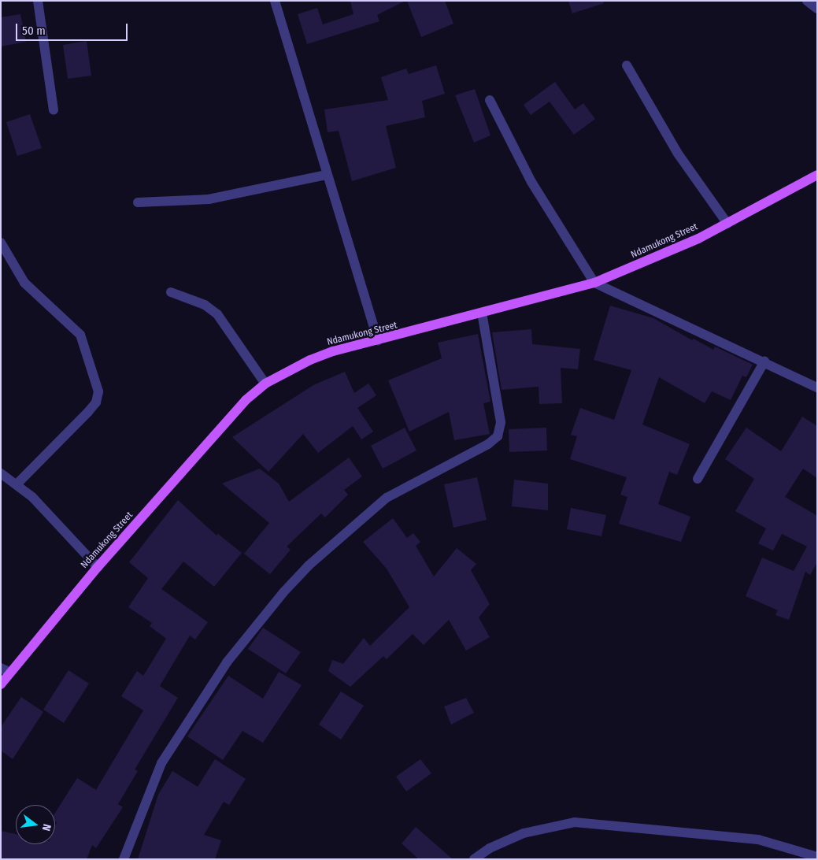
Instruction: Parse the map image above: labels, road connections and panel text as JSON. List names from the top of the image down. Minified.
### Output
{"streets":{"main road":["Ndamukong Street"]},"scale_bar":"50 m","north":"right"}
